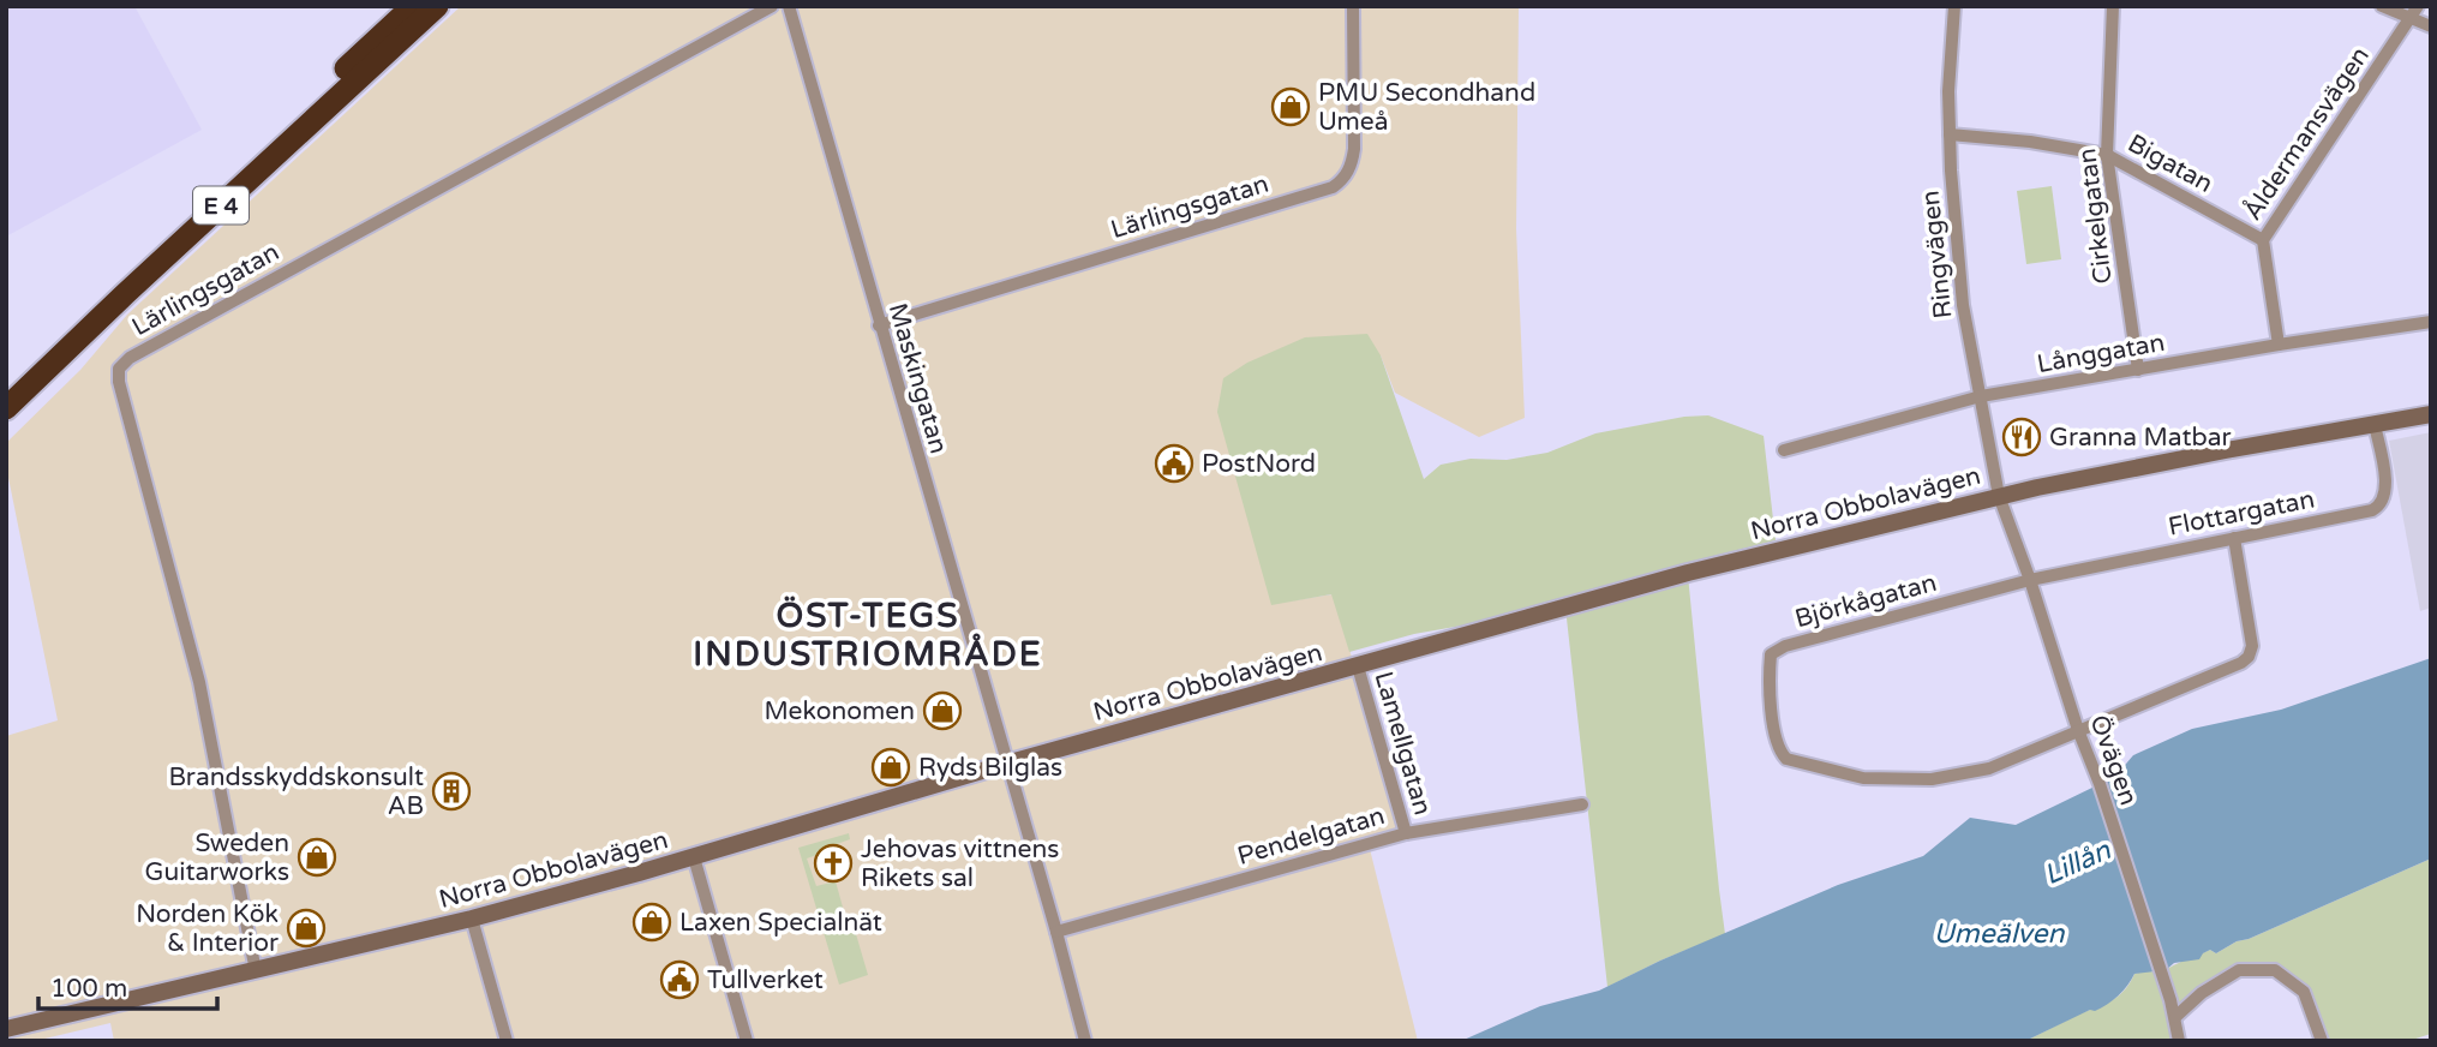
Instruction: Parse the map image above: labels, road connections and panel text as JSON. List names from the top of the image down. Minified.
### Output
{"streets":{"highway":["E 4"],"street":["Åldermansvägen","Bigatan","Lärlingsgatan","Cirkelgatan","Ringvägen","Långgatan","Maskingatan","Norra Obbolavägen","Flottargatan","Björkågatan","Lamellgatan","Övägen","Pendelgatan"]},"crossings":[["Åldermansvägen","Bigatan"],["Åldermansvägen","Långgatan"],["Bigatan","Cirkelgatan"],["Bigatan","Ringvägen"],["Lärlingsgatan","Maskingatan"],["Lärlingsgatan","Norra Obbolavägen"],["Cirkelgatan","Långgatan"],["Ringvägen","Långgatan"],["Ringvägen","Norra Obbolavägen"],["Ringvägen","Övägen"],["Maskingatan","Norra Obbolavägen"],["Maskingatan","Pendelgatan"],["Norra Obbolavägen","Flottargatan"],["Norra Obbolavägen","Lamellgatan"],["Norra Obbolavägen","Övägen"],["Flottargatan","Björkågatan"],["Flottargatan","Övägen"],["Björkågatan","Övägen"],["Lamellgatan","Pendelgatan"]],"districts":["ÖST-TEGS INDUSTRIOMRÅDE"],"water":["Lillån","Umeälven"],"places":{"shop":["PMU Secondhand Umeå","Mekonomen","Ryds Bilglas","Sweden Guitarworks","Laxen Specialnät","Norden Kök & Interior"],"restaurant":["Granna Matbar"],"public building":["PostNord","Tullverket"],"building":["Brandsskyddskonsult AB"],"church":["Jehovas vittnens Rikets sal"]},"scale_bar":"100 m"}
